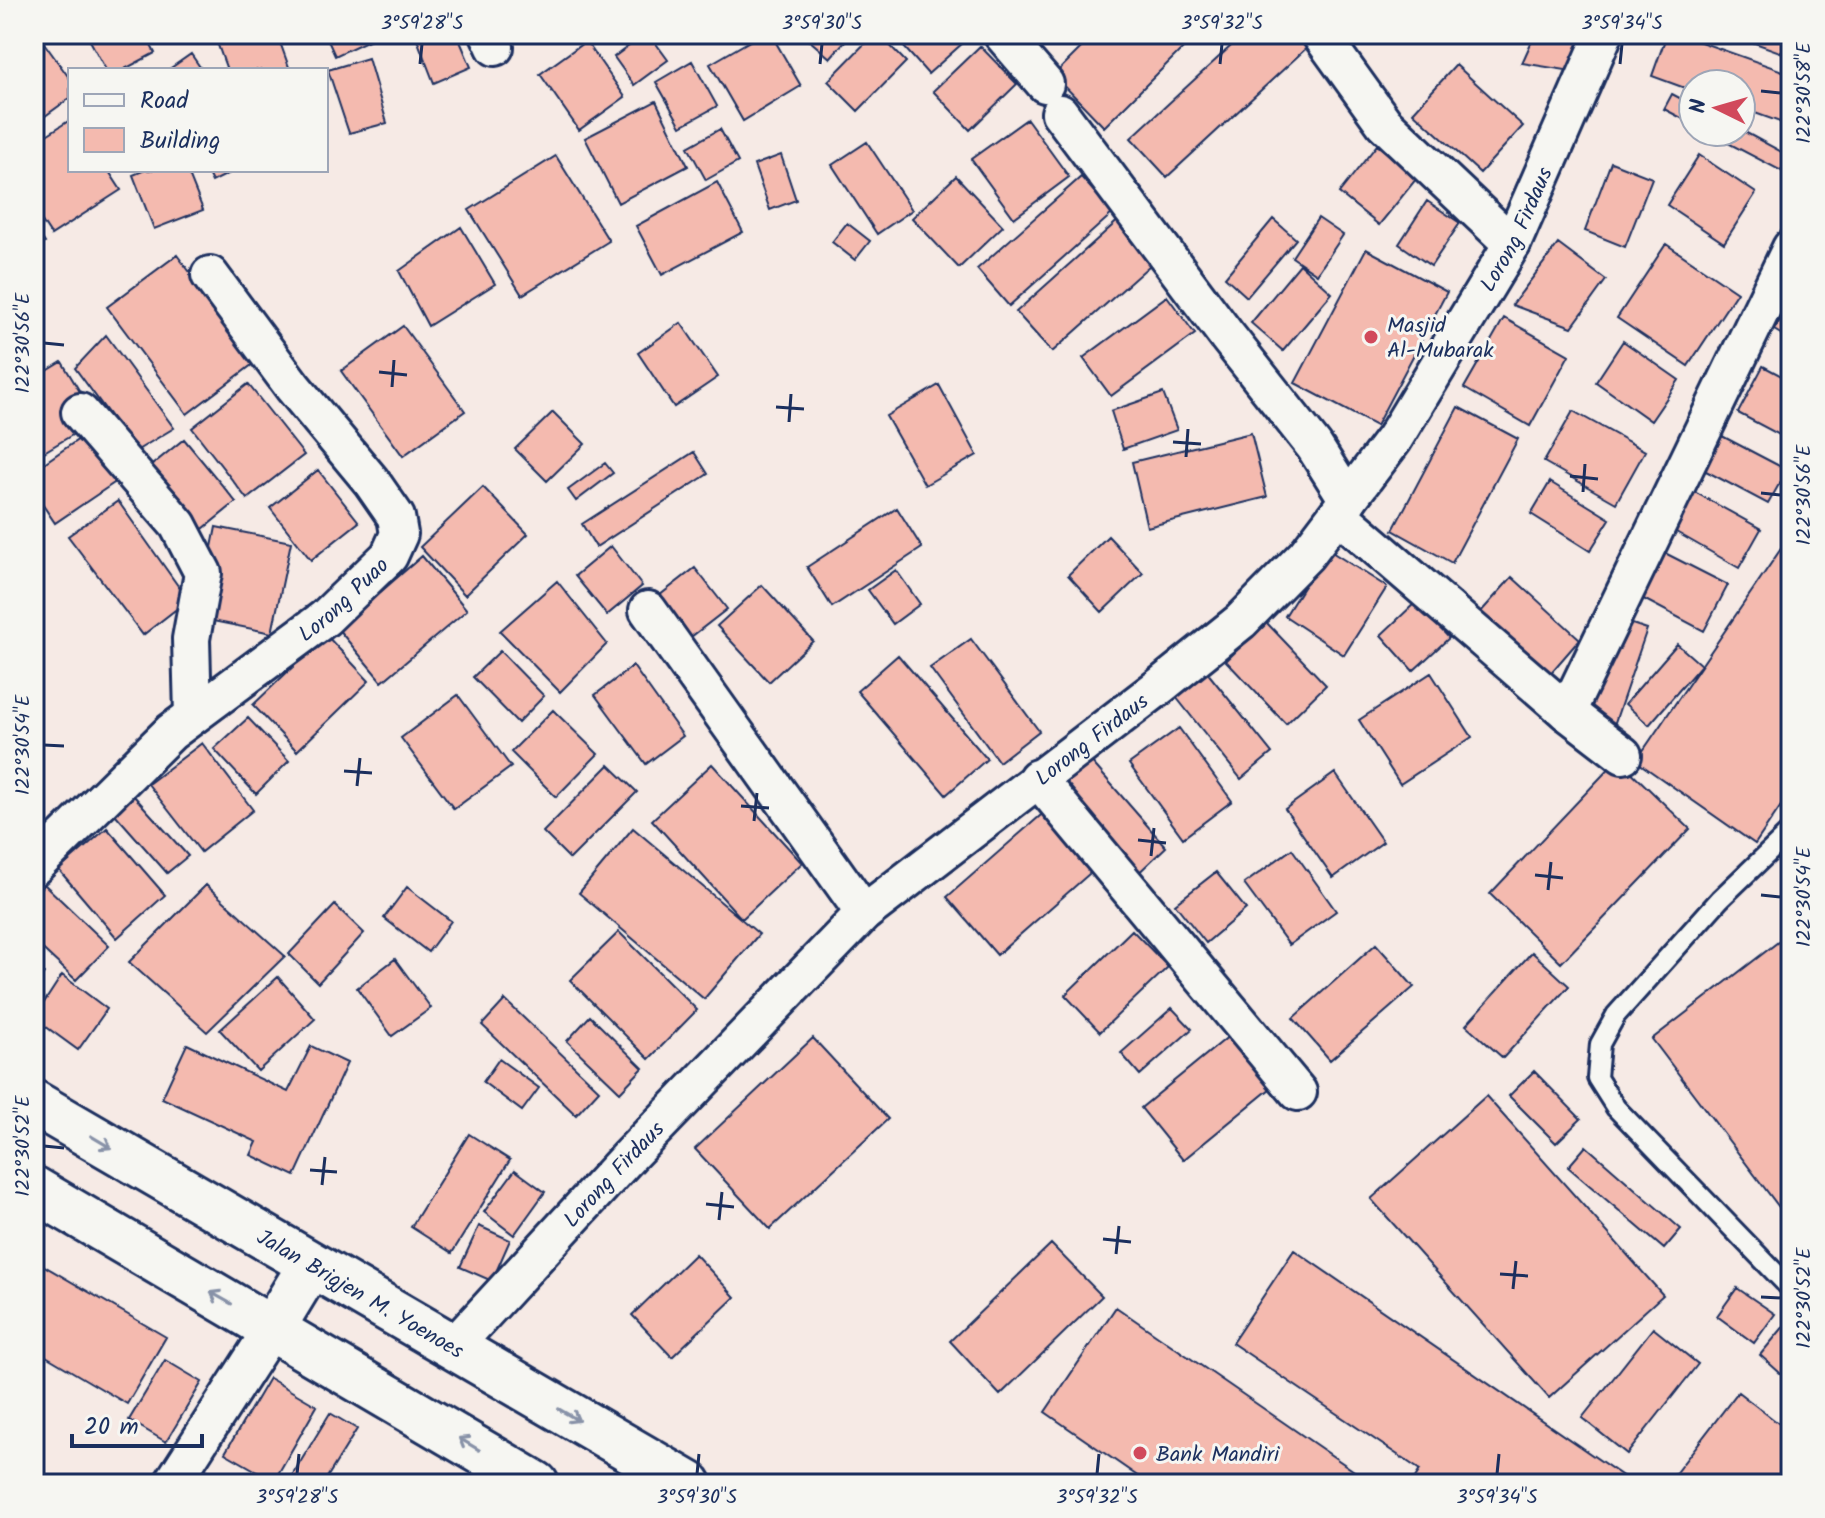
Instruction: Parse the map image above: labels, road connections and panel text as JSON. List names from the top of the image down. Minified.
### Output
{"streets":{"main road":["Jalan Brigjen M. Yoenoes"],"street":["Lorong Firdaus","Lorong Puao"]},"crossings":[["Lorong Firdaus","Jalan Brigjen M. Yoenoes"]],"places":["Masjid Al-Mubarak","Bank Mandiri"],"legend":["Road","Building"],"scale_bar":"20 m","north":"left","coordinates":["3°59'28\"S","3°59'30\"S","3°59'32\"S","3°59'34\"S","122°30'58\"E","122°30'56\"E","122°30'54\"E","122°30'52\"E"]}
